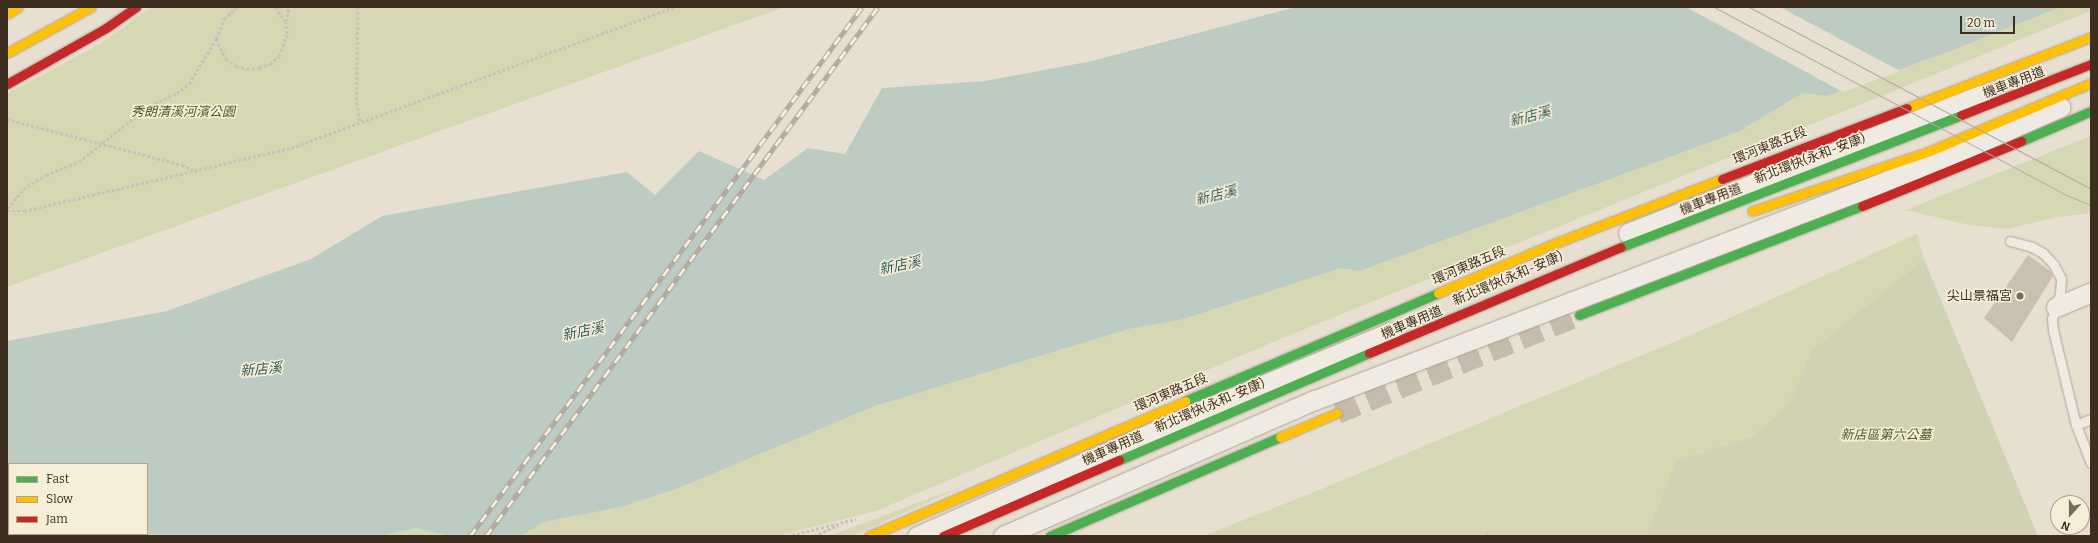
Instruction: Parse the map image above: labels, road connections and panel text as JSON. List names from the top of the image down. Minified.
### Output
{"streets":{"main road":["環河東路五段","新北環快(永和-安康)"],"street":["機車專用道"]},"crossings":[["機車專用道","環河東路五段"]],"water":["新店溪"],"parks":["秀朗清溪河濱公園","新店區第六公墓"],"places":["尖山景福宮"],"legend":["Fast","Slow","Jam"],"scale_bar":"20 m","north":"bottom"}
